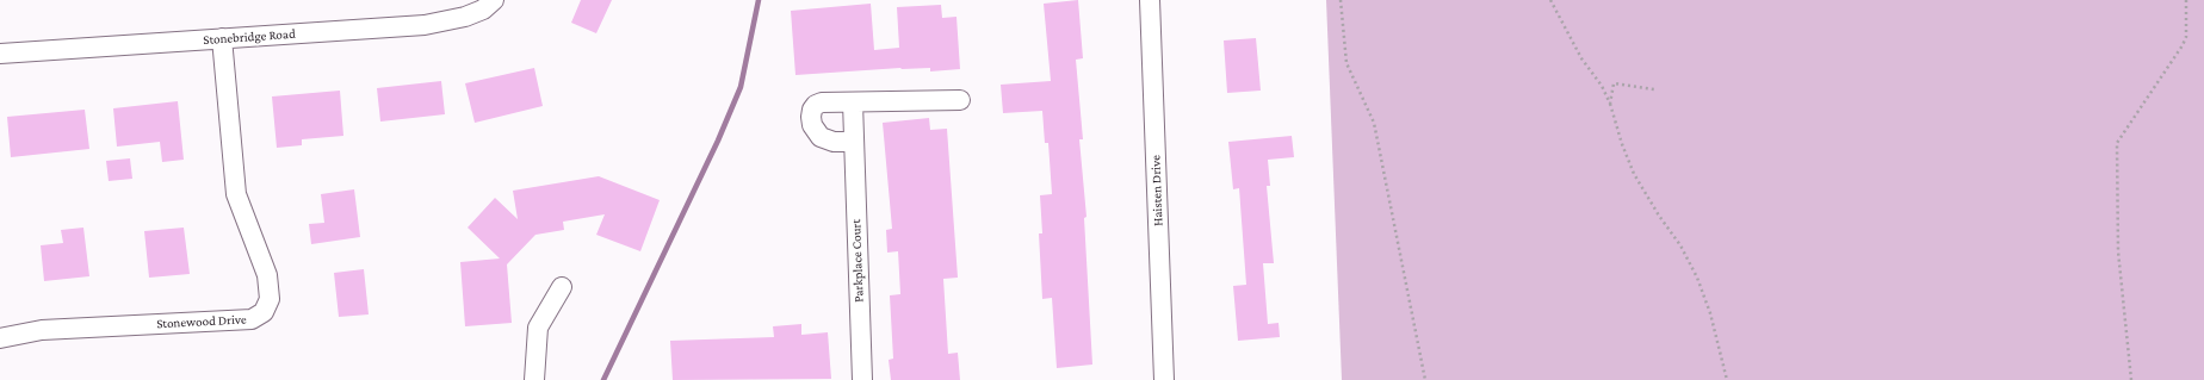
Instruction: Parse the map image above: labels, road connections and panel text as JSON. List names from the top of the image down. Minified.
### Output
{"streets":{"street":["Stonebridge Road","Haisten Drive","Parkplace Court","Stonewood Drive"]},"crossings":[["Stonebridge Road","Stonewood Drive"]]}
